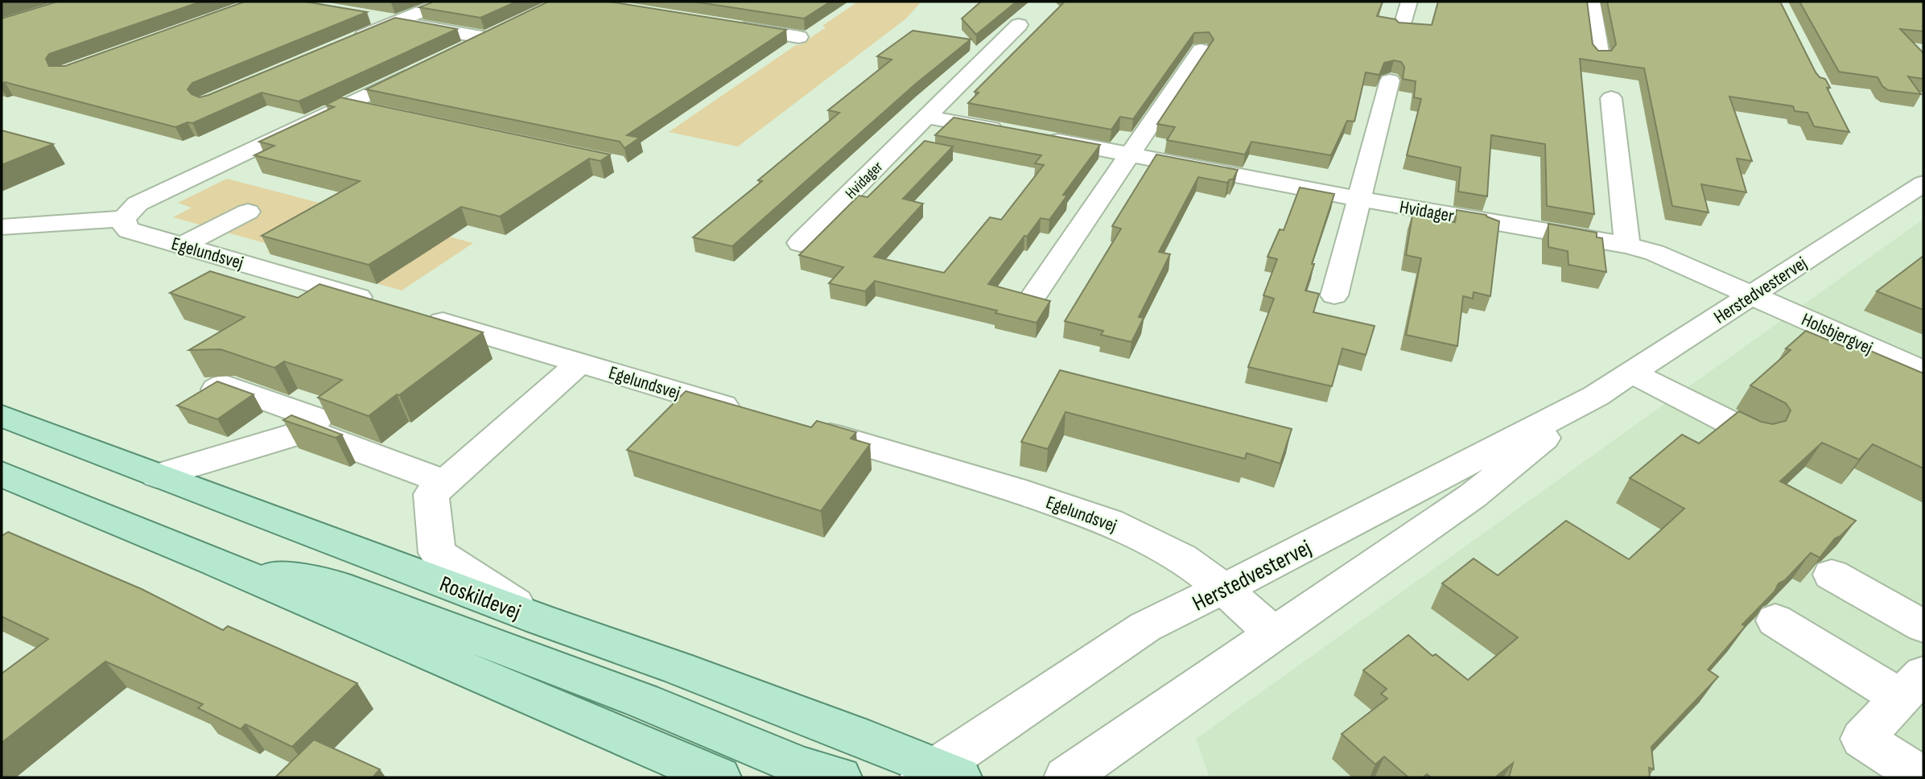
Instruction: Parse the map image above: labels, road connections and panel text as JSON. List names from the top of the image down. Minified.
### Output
{"streets":{"main road":["Roskildevej"],"street":["Hvidager","Egelundsvej","Herstedvestervej","Holsbjergvej"]},"crossings":[["Hvidager","Herstedvestervej"],["Hvidager","Holsbjergvej"],["Egelundsvej","Herstedvestervej"],["Herstedvestervej","Holsbjergvej"],["Herstedvestervej","Roskildevej"]]}
